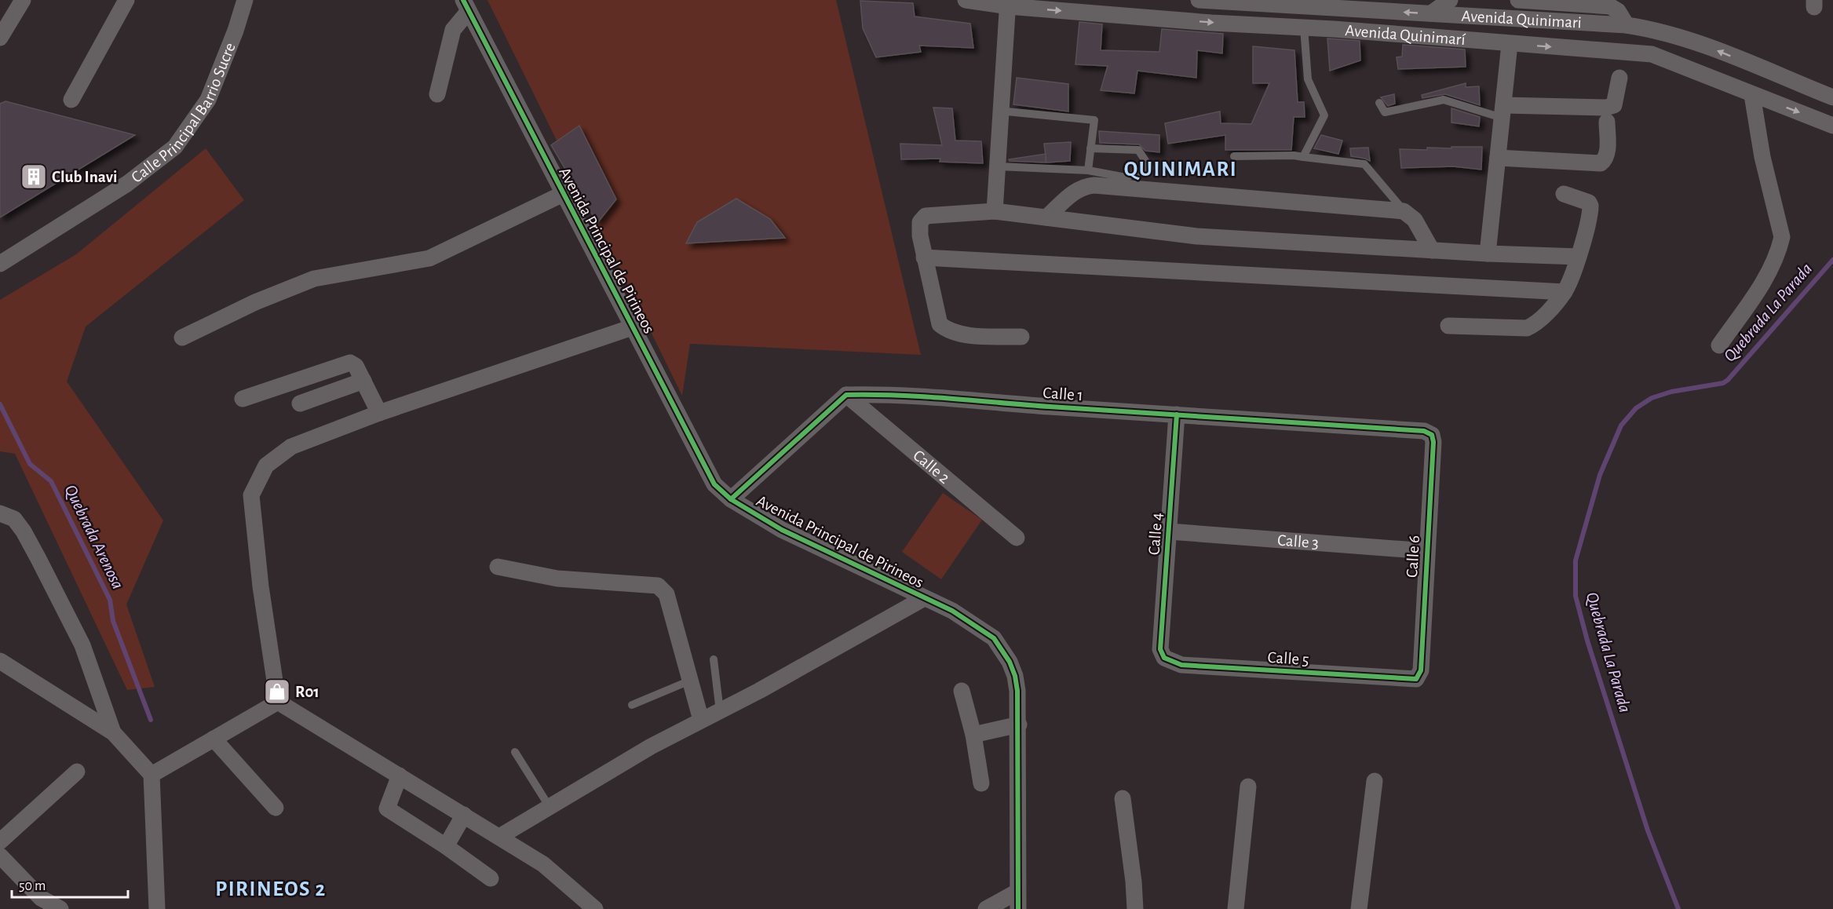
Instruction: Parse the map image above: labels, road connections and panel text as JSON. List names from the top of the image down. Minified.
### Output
{"streets":{"street":["Avenida Quinimari","Avenida Quinimarí","Calle Principal Barrio Sucre","Avenida Principal de Pirineos","Calle 1","Calle 2","Calle 4","Calle 3","Calle 6","Calle 5"]},"crossings":[["Calle 1","Calle 2"],["Calle 1","Calle 4"],["Calle 1","Calle 6"],["Calle 4","Calle 3"],["Calle 4","Calle 5"],["Calle 3","Calle 6"],["Calle 6","Calle 5"]],"one_way":["Avenida Quinimari","Avenida Quinimarí"],"districts":["QUINIMARI","PIRINEOS 2"],"water":["Quebrada La Parada","Quebrada Arenosa"],"places":{"building":["Club Inavi"],"shop":["R01"]},"scale_bar":"50 m"}
